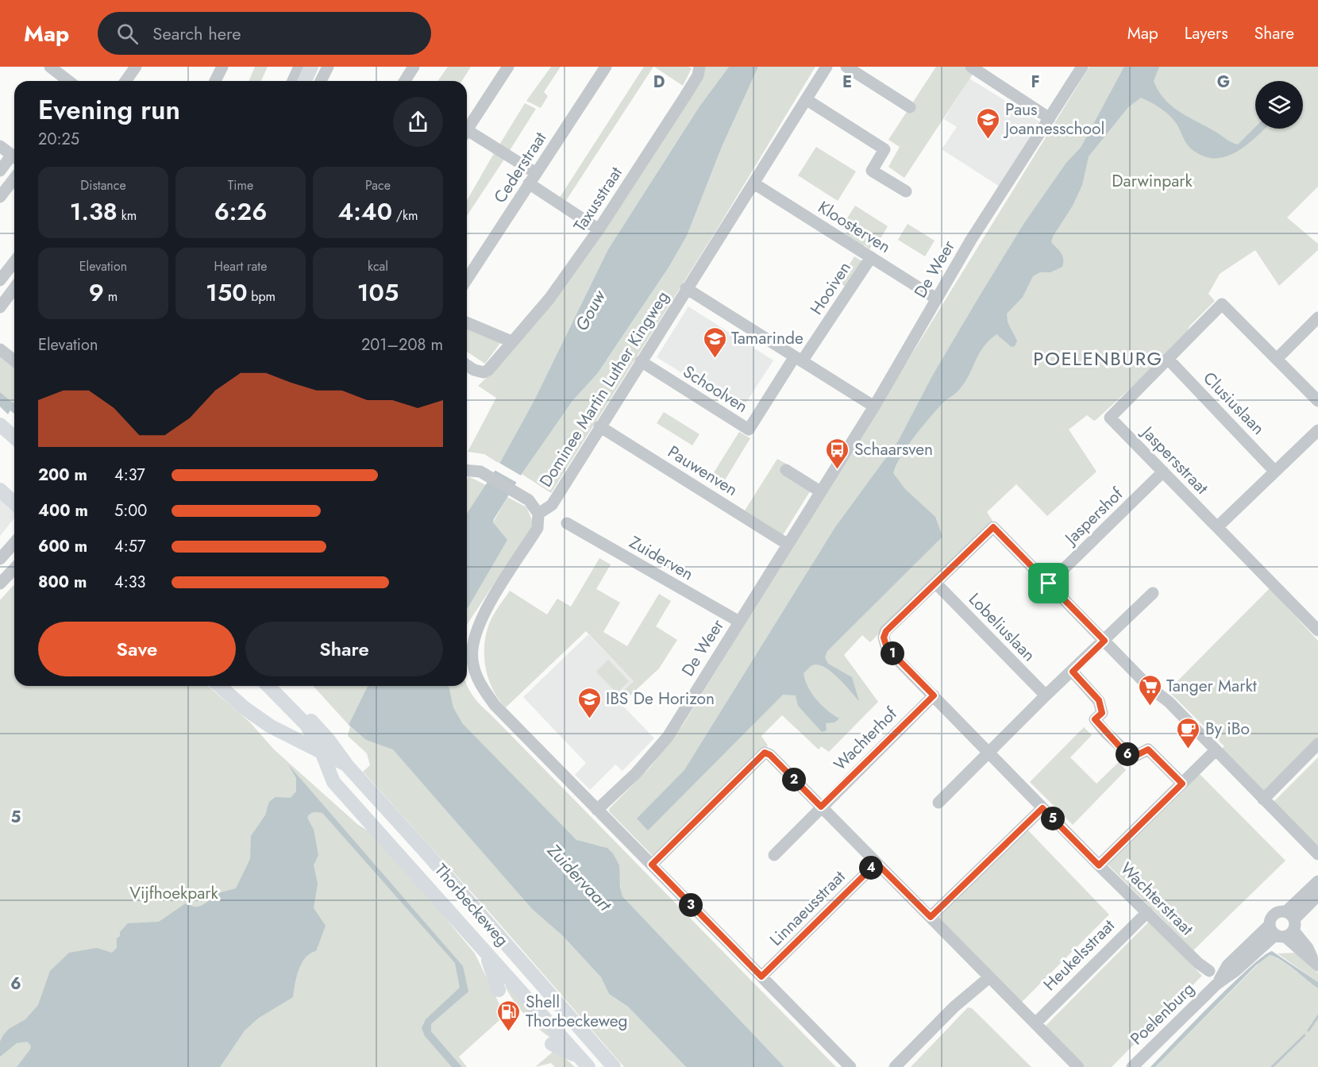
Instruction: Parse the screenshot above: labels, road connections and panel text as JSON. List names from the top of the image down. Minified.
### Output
{"streets":{"main road":["Thorbeckeweg"],"street":["Cederstraat","Taxusstraat","Kloosterven","De Weer","Hooiven","Dominee Martin Luther Kingweg","Schoolven","Clusiuslaan","Jaspersstraat","Pauwenven","Jaspershof","Zuiderven","Lobeliuslaan","Wachterhof","Wachterstraat","Linnaeusstraat","Heukelsstraat","Poelenburg"]},"crossings":[["Kloosterven","De Weer"],["Kloosterven","Hooiven"],["Kloosterven","Dominee Martin Luther Kingweg"],["De Weer","Pauwenven"],["De Weer","Zuiderven"],["Hooiven","Schoolven"],["Dominee Martin Luther Kingweg","Schoolven"],["Dominee Martin Luther Kingweg","Pauwenven"],["Clusiuslaan","Jaspersstraat"],["Jaspersstraat","Jaspershof"],["Lobeliuslaan","Wachterstraat"],["Wachterhof","Wachterstraat"],["Wachterstraat","Heukelsstraat"]],"districts":["POELENBURG"],"water":["Gouw","Zuidervaart"],"parks":["Darwinpark","Vijfhoekpark"],"places":{"school or university":["Paus Joannesschool","Tamarinde","IBS De Horizon"],"bus stop":["Schaarsven"],"supermarket":["Tanger Markt"],"cafe":["By iBo"],"fuel station":["Shell Thorbeckeweg"]},"page":{"header":"Map","search":"Search here","nav":["Map","Layers","Share"],"heading":["Evening run","20:25"],"stats":[["Distance","1.38 km"],["Time","6:26"],["Pace","4:40 /km"],["Elevation","9 m"],["Heart rate","150 bpm"],["kcal","105"]],"chart":["Elevation","201–208 m"],"list":[{"name":"200 m","note":"4:37"},{"name":"400 m","note":"5:00"},{"name":"600 m","note":"4:57"},{"name":"800 m","note":"4:33"}],"buttons":["Save","Share"],"pins":["1","6","2","5","4","3"]},"grid":{"columns":["D","E","F","G"],"rows":["5","6"]}}
